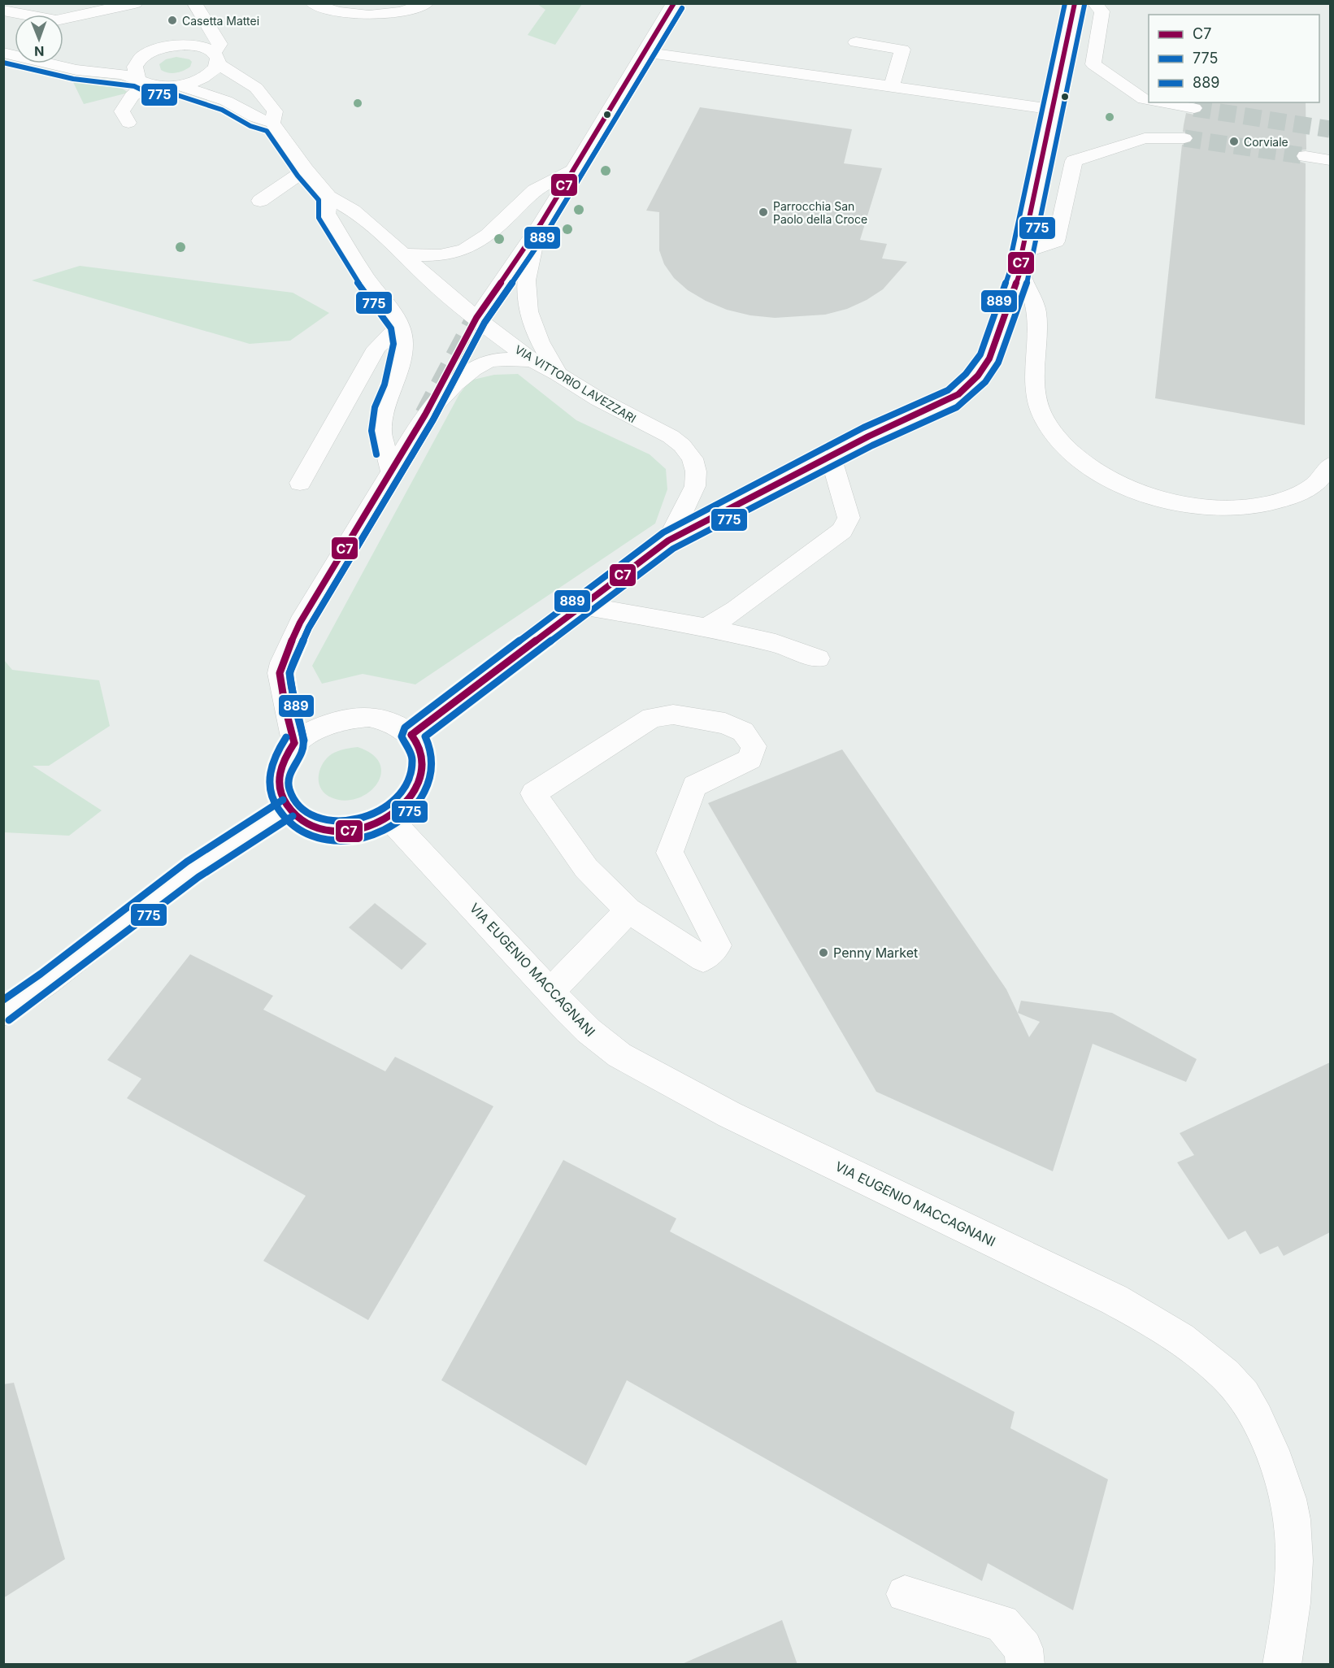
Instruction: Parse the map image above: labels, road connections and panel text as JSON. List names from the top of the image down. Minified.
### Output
{"streets":{"street":["VIA VITTORIO LAVEZZARI","VIA EUGENIO MACCAGNANI"]},"places":["Casetta Mattei","Corviale","Parrocchia San Paolo della Croce","Penny Market"],"lines":["transit line C7","transit line 889","transit line 775"],"legend":["C7","775","889"],"north":"bottom"}
